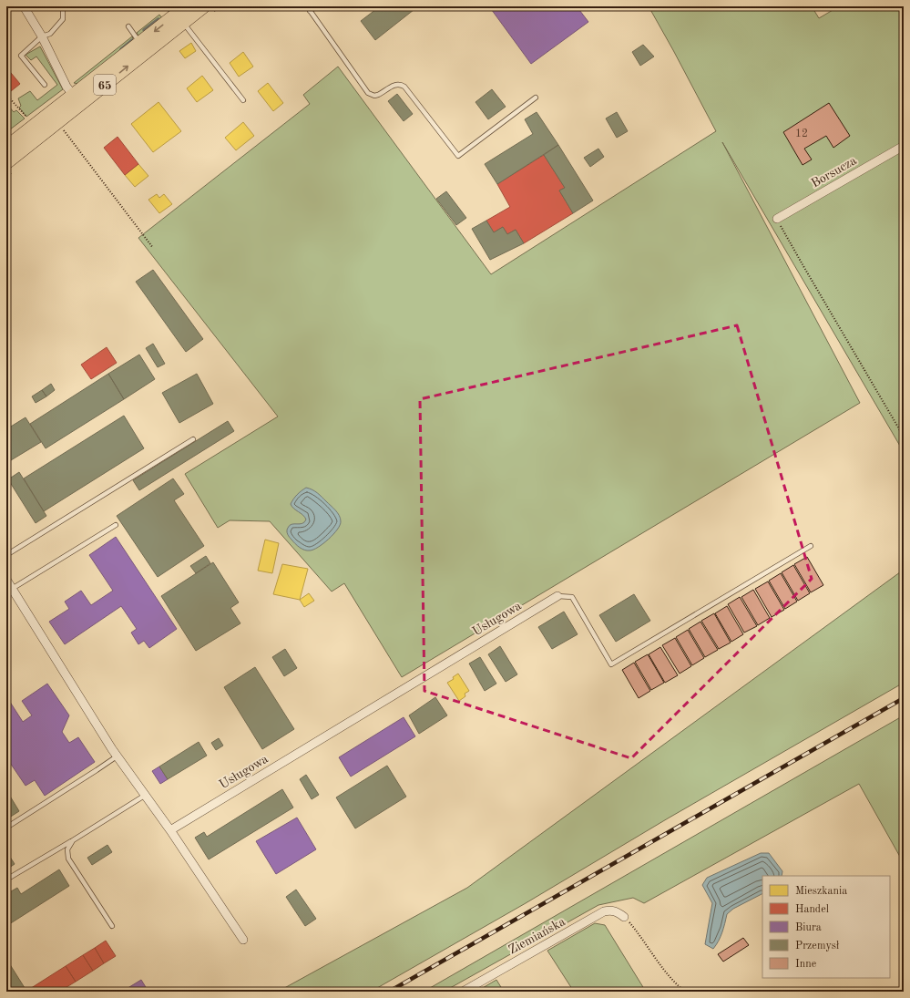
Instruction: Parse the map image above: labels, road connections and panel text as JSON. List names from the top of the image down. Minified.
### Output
{"streets":{"main road":["65"],"street":["Borsucza","Usługowa","Ziemiańska"]},"house_numbers":["12"],"legend":["Mieszkania","Handel","Biura","Przemysł","Inne"]}
